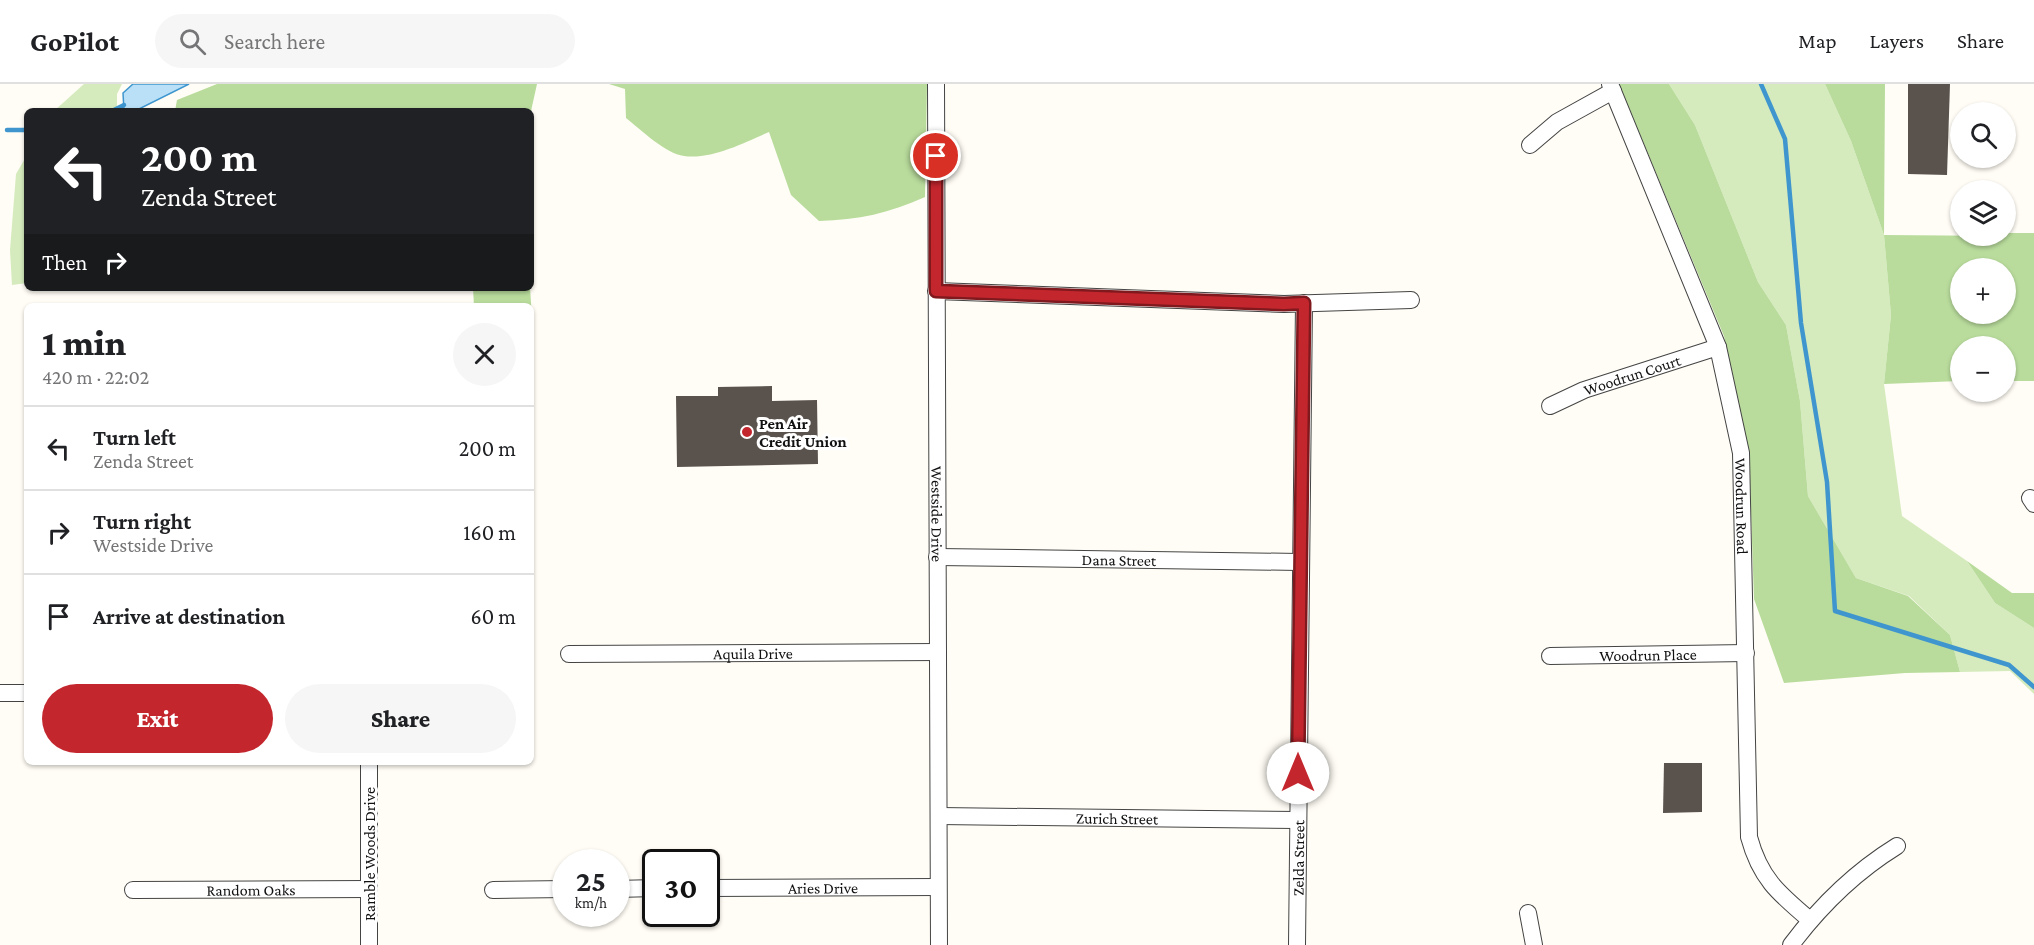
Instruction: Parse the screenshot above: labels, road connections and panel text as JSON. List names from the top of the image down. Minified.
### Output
{"streets":{"street":["Woodrun Court","Woodrun Road","Westside Drive","Dana Street","Aquila Drive","Woodrun Place","Zurich Street","Ramble Woods Drive","Zelda Street","Aries Drive","Random Oaks"]},"crossings":[["Woodrun Court","Woodrun Road"],["Woodrun Road","Woodrun Place"],["Westside Drive","Dana Street"],["Westside Drive","Aquila Drive"],["Westside Drive","Zurich Street"],["Westside Drive","Aries Drive"],["Dana Street","Zelda Street"],["Zurich Street","Zelda Street"],["Ramble Woods Drive","Random Oaks"]],"places":["Pen Air Credit Union"],"page":{"header":"GoPilot","search":"Search here","nav":["Map","Layers","Share"],"map_buttons":["+","−"],"turn":["200 m","Zenda Street"],"then":"Then","heading":["1 min","420 m · 22:02"],"list":[{"name":"Turn left","note":"Zenda Street","value":"200 m"},{"name":"Turn right","note":"Westside Drive","value":"160 m"},{"name":"Arrive at destination","value":"60 m"}],"buttons":["Exit","Share"],"speed":"25 km/h","limit":"30"}}
